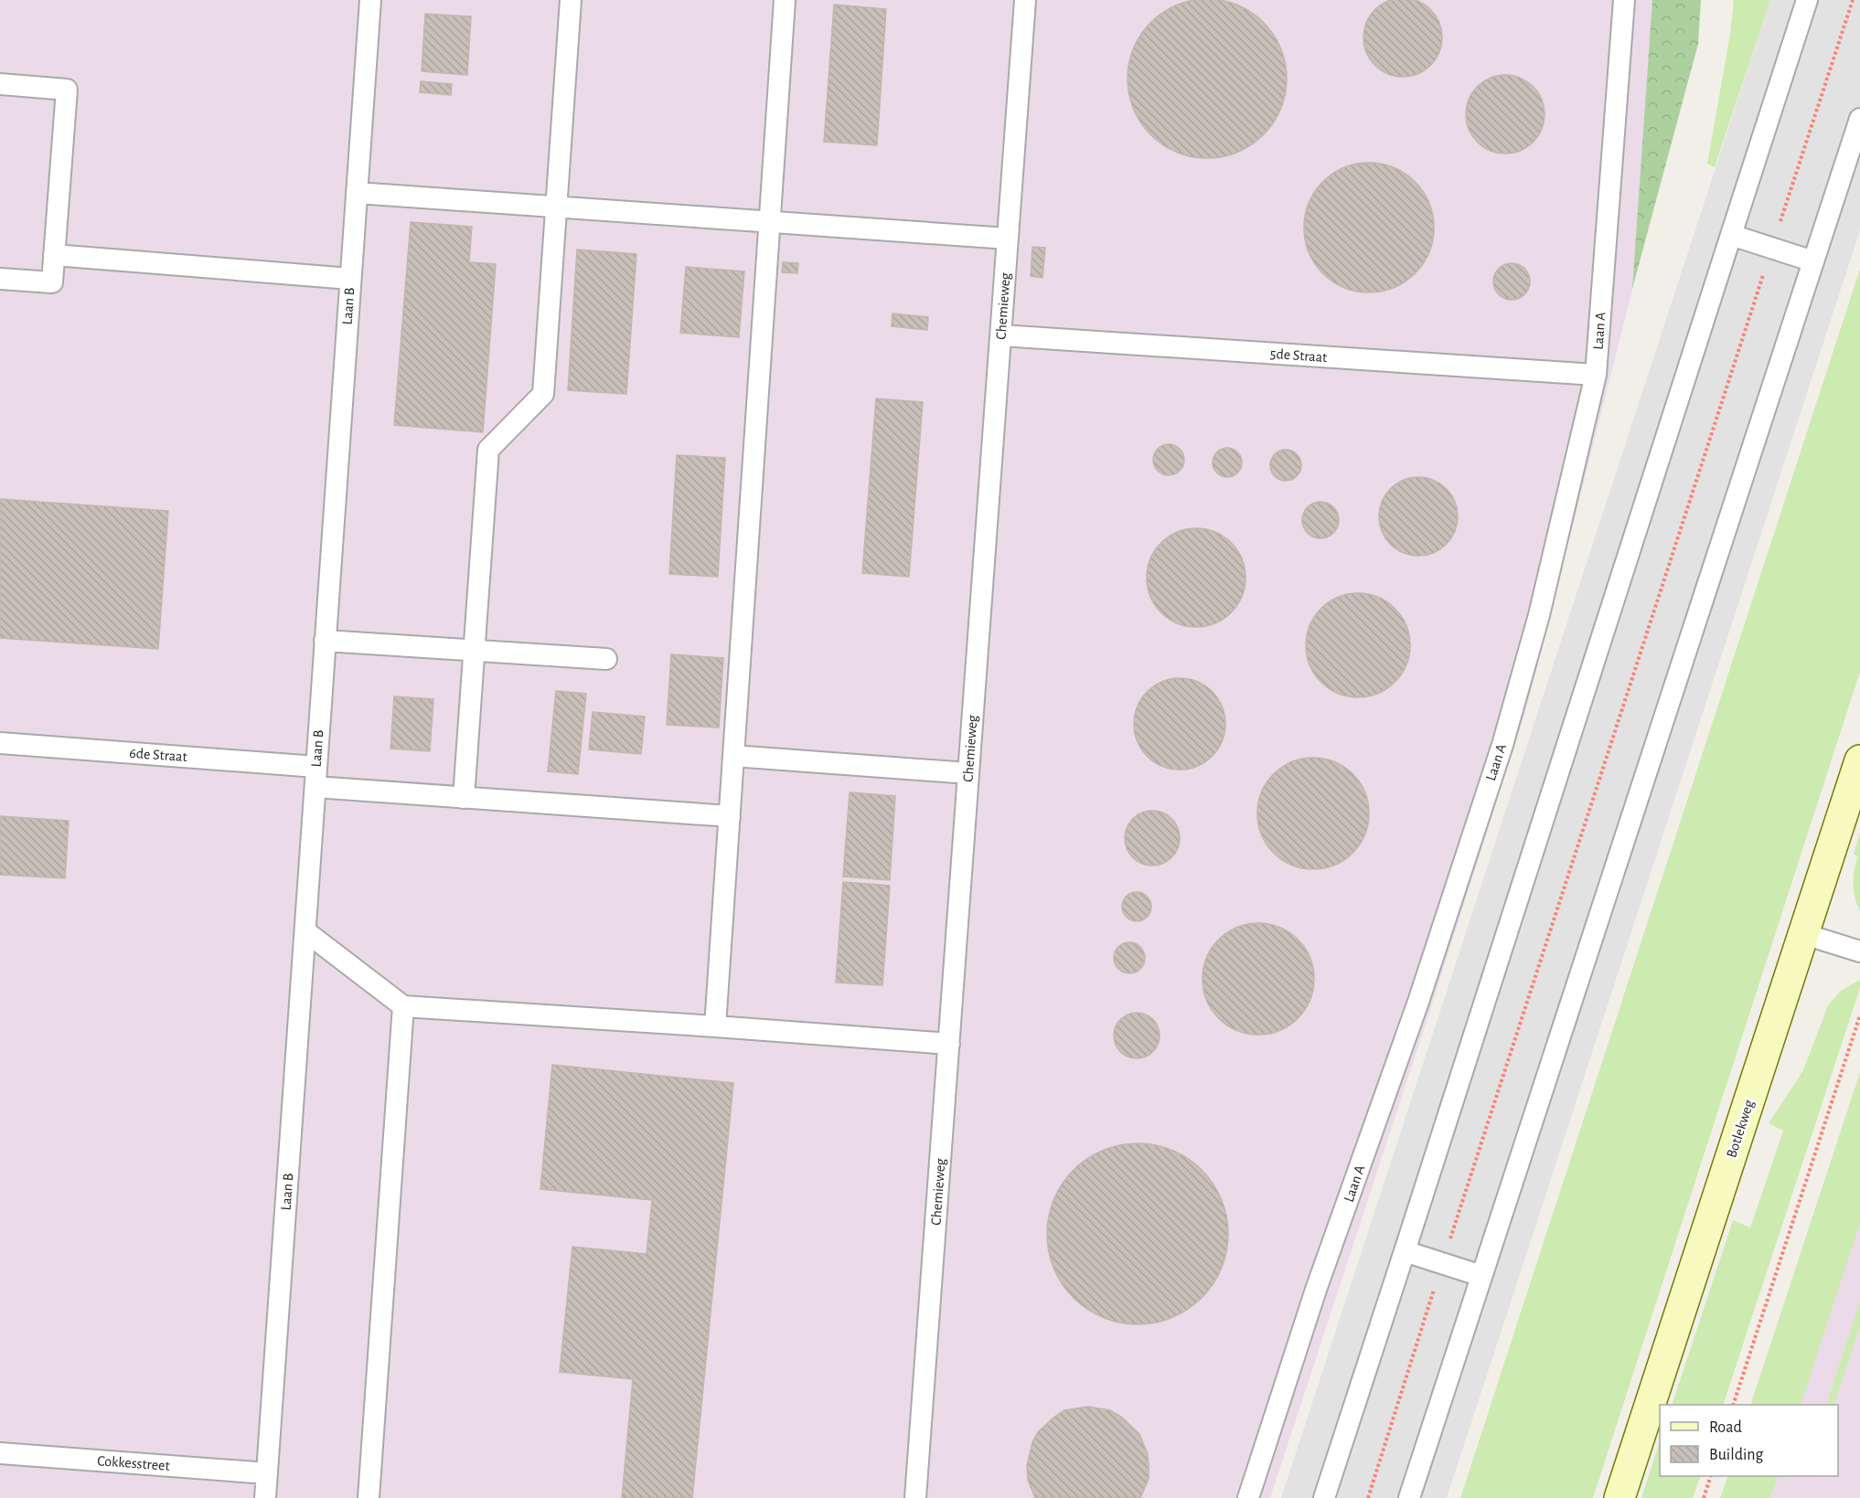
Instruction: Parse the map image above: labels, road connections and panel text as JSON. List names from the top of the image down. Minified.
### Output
{"streets":{"main road":["Botlekweg"],"lane":["Laan B","Chemieweg","Laan A","5de Straat","6de Straat","Cokkesstreet"]},"crossings":[["Laan B","6de Straat"],["Laan B","Cokkesstreet"],["Chemieweg","5de Straat"],["Laan A","5de Straat"]],"legend":["Road","Building"]}
